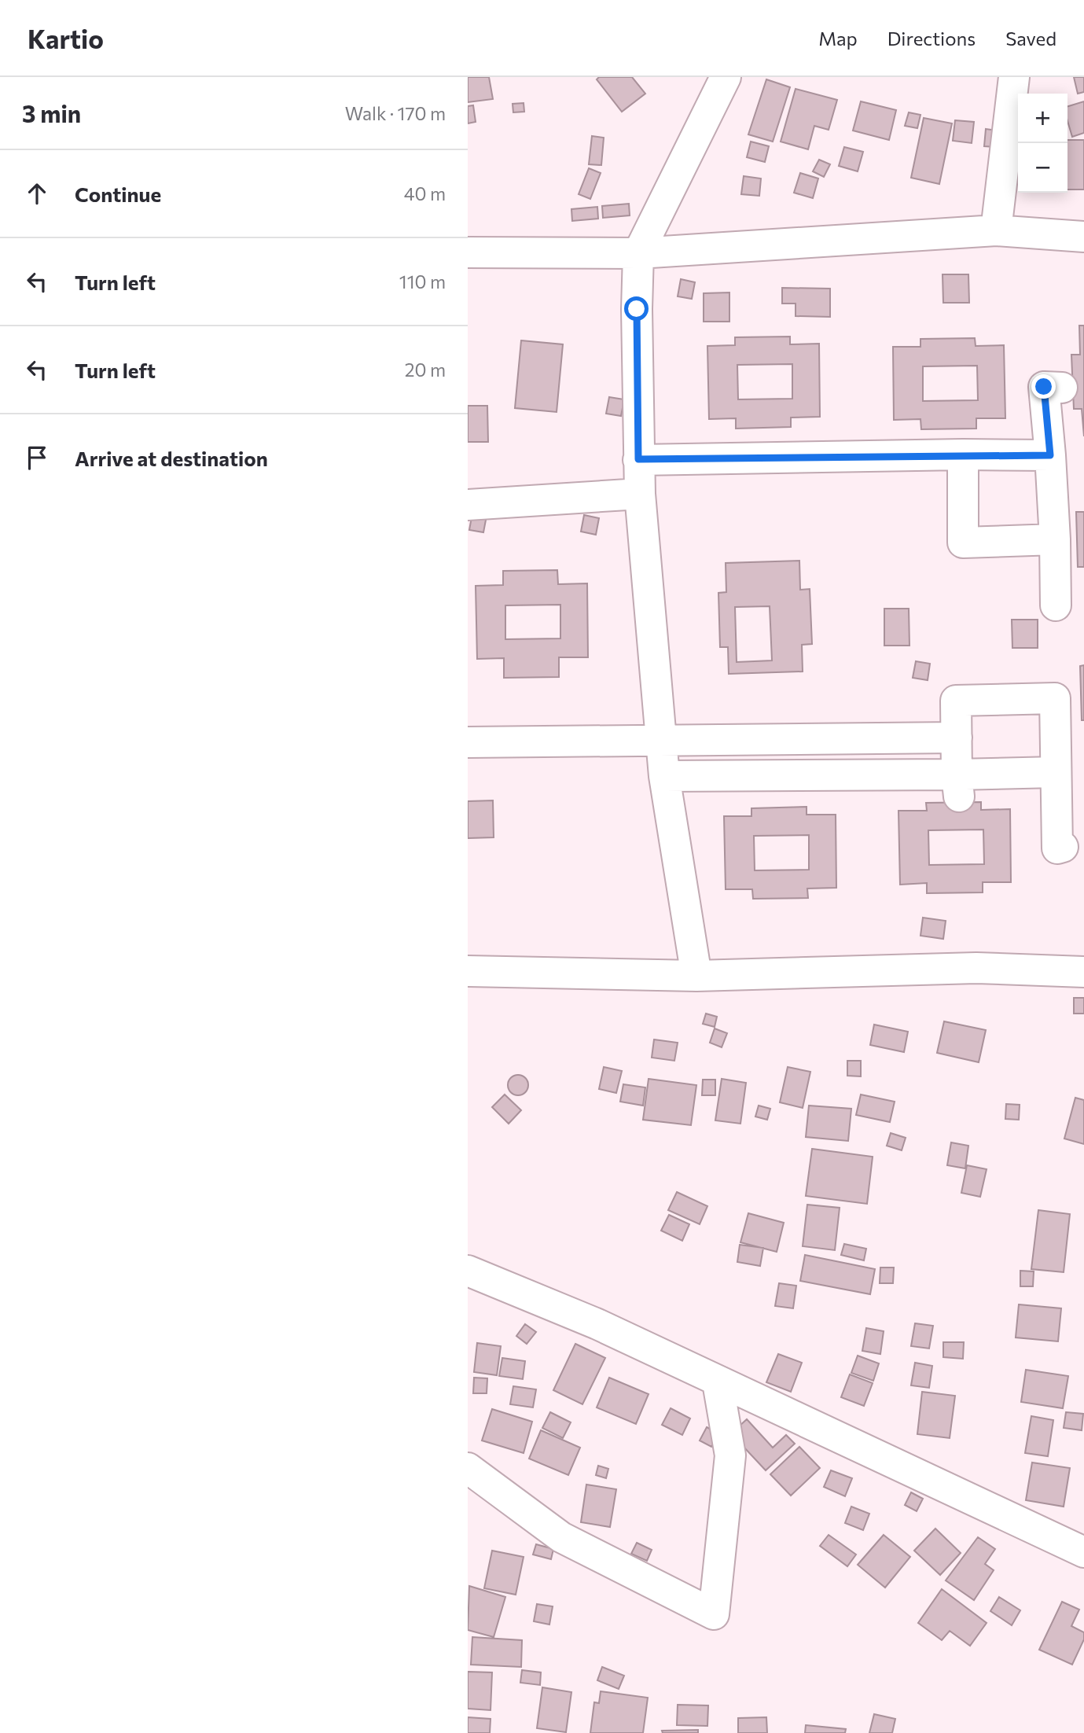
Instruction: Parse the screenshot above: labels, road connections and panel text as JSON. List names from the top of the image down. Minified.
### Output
{"page":{"header":"Kartio","nav":["Map","Directions","Saved"],"heading":["3 min","Walk · 170 m"],"map_buttons":["+","−"],"list":[["Continue","40 m"],["Turn left","110 m"],["Turn left","20 m"],"Arrive at destination"]}}
